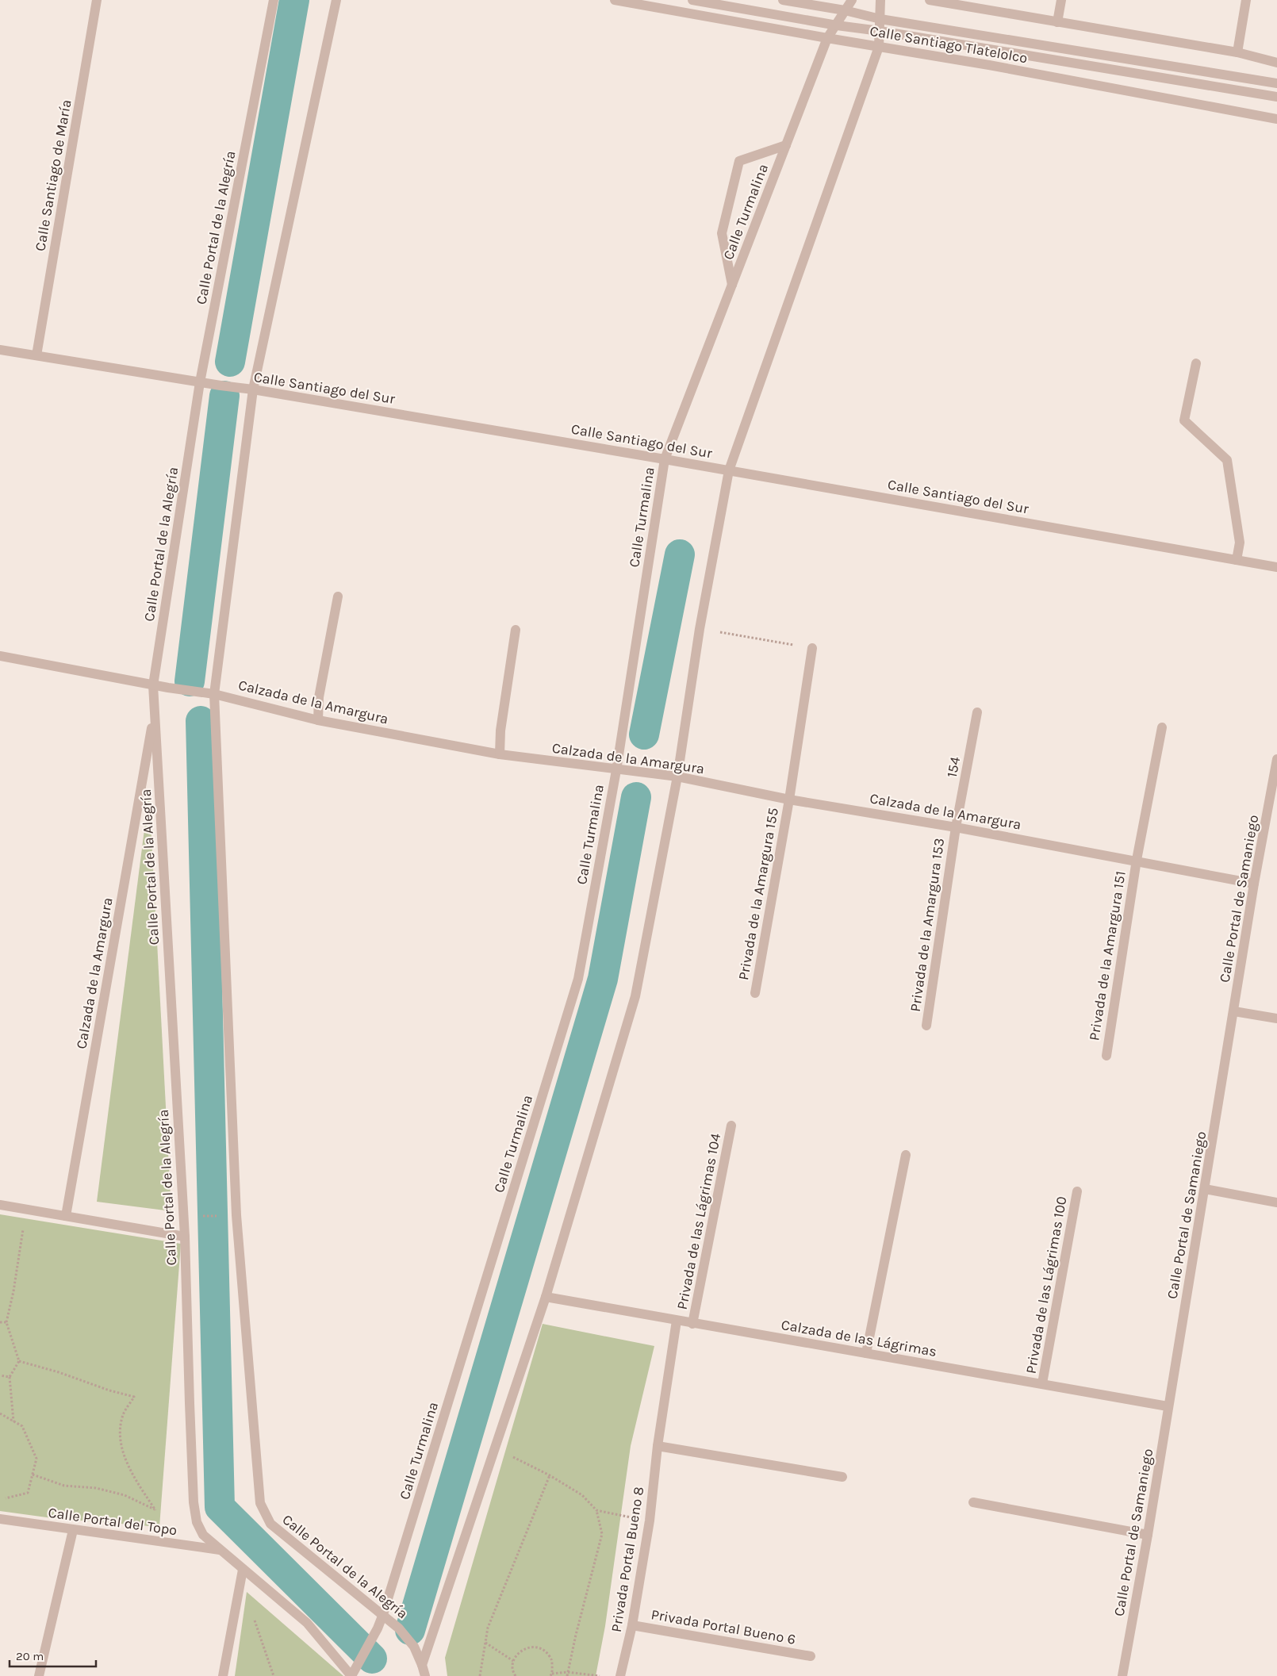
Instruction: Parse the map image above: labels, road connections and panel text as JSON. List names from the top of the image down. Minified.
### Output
{"streets":{"street":["Calle Santiago Tlatelolco","Calle Santiago de María","Calle Turmalina","Calle Portal de la Alegría","Calle Santiago del Sur","Calzada de la Amargura","154","Privada de la Amargura 155","Calle Portal de Samaniego","Privada de la Amargura 153","Privada de la Amargura 151","Privada de las Lágrimas 104","Privada de las Lágrimas 100","Calzada de las Lágrimas","Calle Portal del Topo","Privada Portal Bueno 8","Privada Portal Bueno 6"]},"crossings":[["Calle Santiago Tlatelolco","Calle Turmalina"],["Calle Santiago de María","Calle Santiago del Sur"],["Calle Turmalina","Calle Portal de la Alegría"],["Calle Turmalina","Calle Santiago del Sur"],["Calle Turmalina","Calzada de la Amargura"],["Calle Portal de la Alegría","Calle Santiago del Sur"],["Calle Portal de la Alegría","Calzada de la Amargura"],["Calle Portal de la Alegría","Calle Portal del Topo"],["Calzada de la Amargura","154"],["Calzada de la Amargura","Privada de la Amargura 155"],["Calzada de la Amargura","Calle Portal de Samaniego"],["Calzada de la Amargura","Privada de la Amargura 153"],["Calzada de la Amargura","Privada de la Amargura 151"],["154","Privada de la Amargura 153"],["Calle Portal de Samaniego","Calzada de las Lágrimas"],["Privada de las Lágrimas 104","Calzada de las Lágrimas"],["Privada de las Lágrimas 100","Calzada de las Lágrimas"],["Calzada de las Lágrimas","Privada Portal Bueno 8"],["Privada Portal Bueno 8","Privada Portal Bueno 6"]],"scale_bar":"20 m"}
